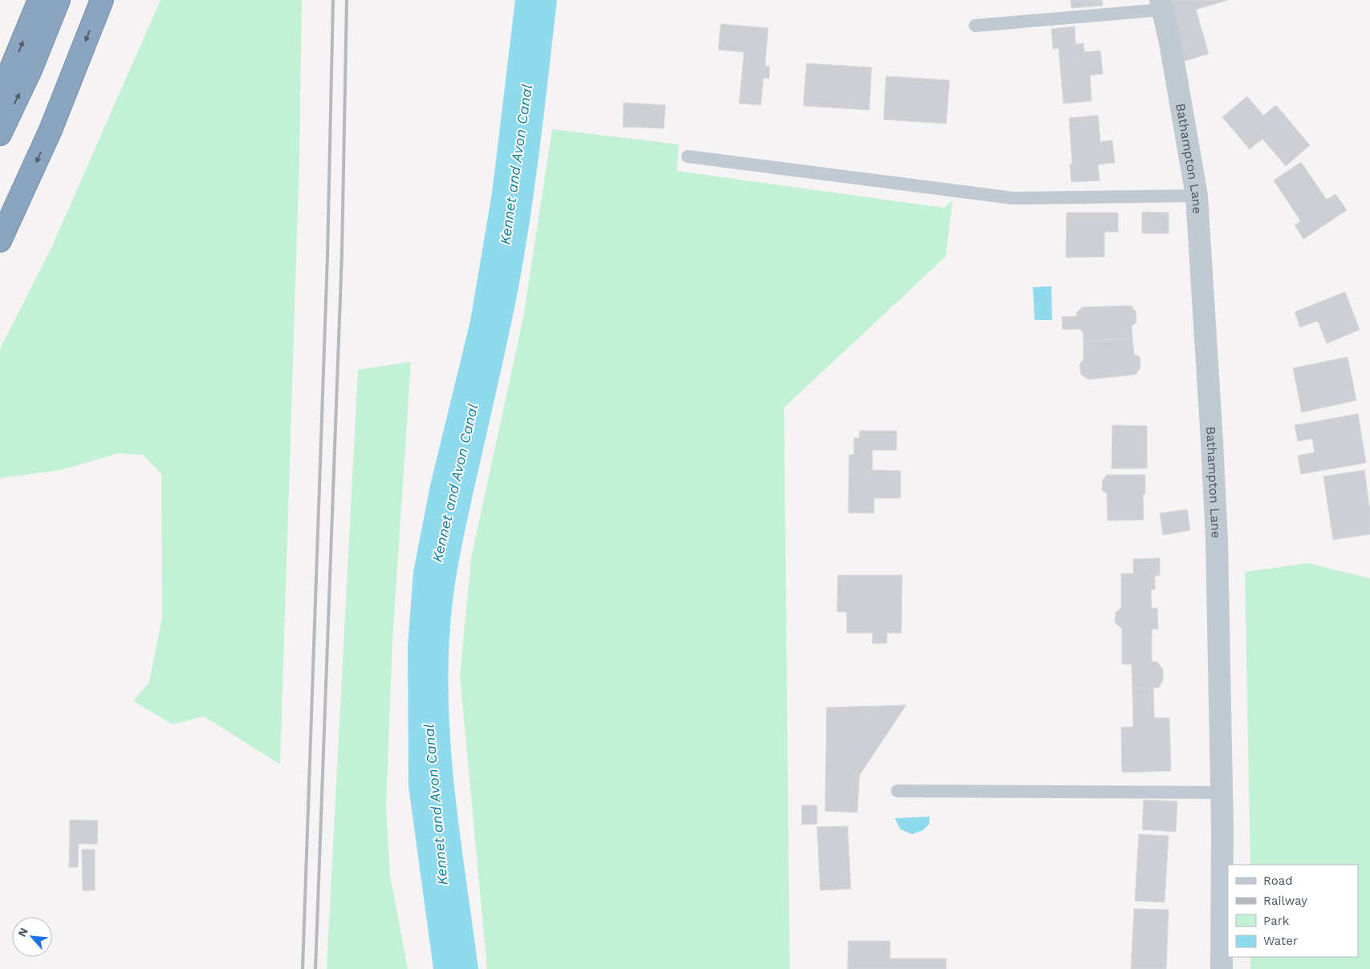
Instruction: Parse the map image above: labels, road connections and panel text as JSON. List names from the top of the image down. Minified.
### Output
{"streets":{"street":["Bathampton Lane"]},"water":["Kennet and Avon Canal"],"legend":["Road","Railway","Park","Water"],"north":"top left"}
